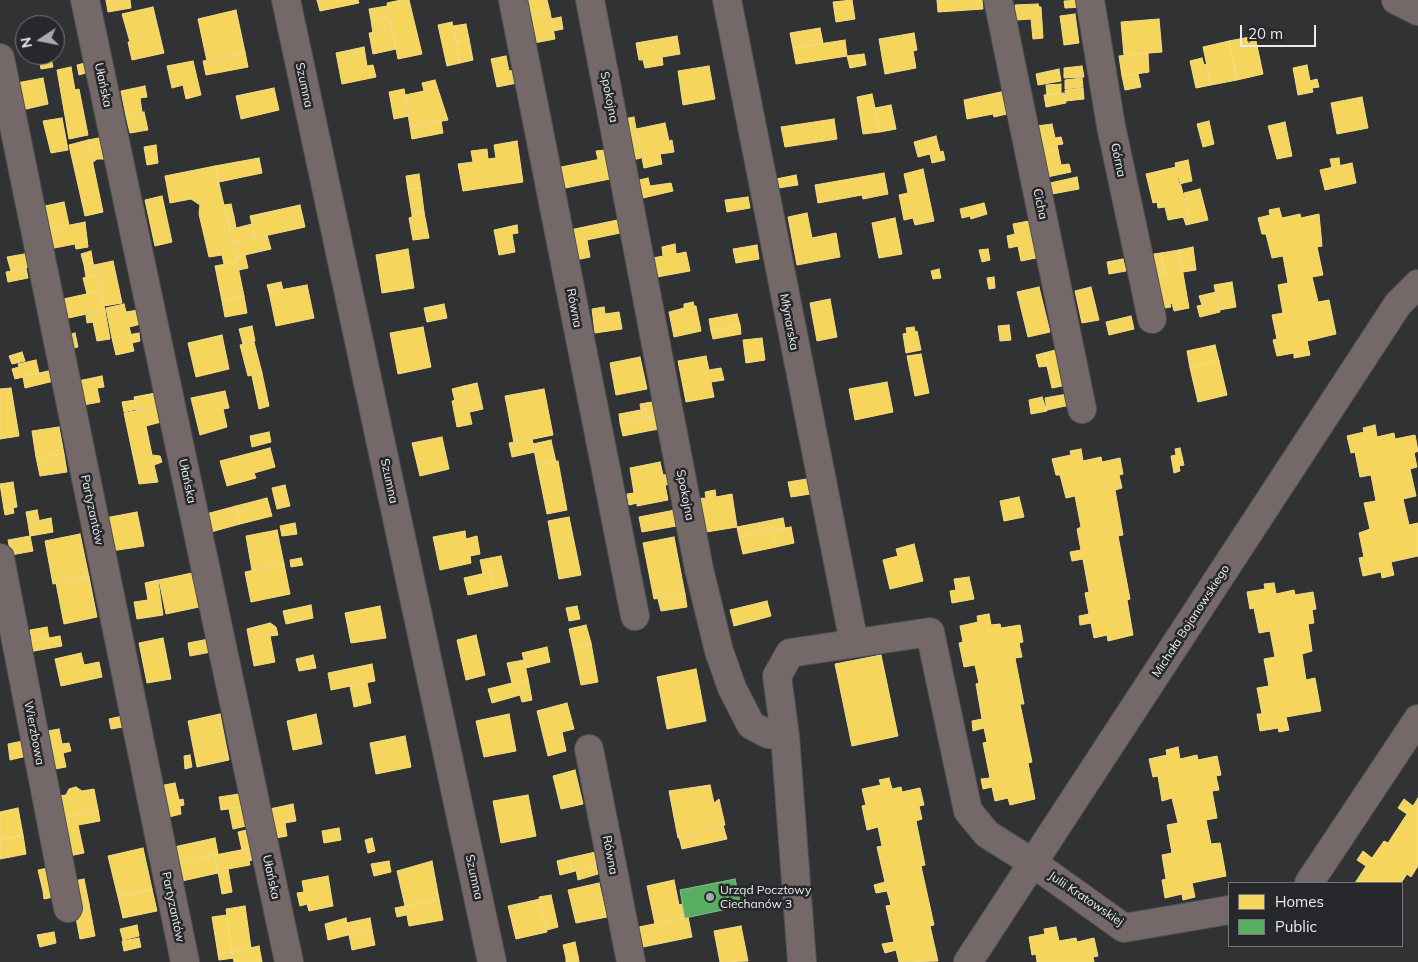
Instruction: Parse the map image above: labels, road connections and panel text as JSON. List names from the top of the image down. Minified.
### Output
{"streets":{"street":["Ułańska","Szumna","Spokojna","Górna","Cicha","Równa","Młynarska","Partyzantów","Michała Bojanowskiego","Wierzbowa","Julii Kratowskiej"]},"crossings":[["Młynarska","Julii Kratowskiej"],["Michała Bojanowskiego","Julii Kratowskiej"]],"places":["Urząd Pocztowy Ciechanów 3"],"legend":["Homes","Public"],"scale_bar":"20 m","north":"left"}
